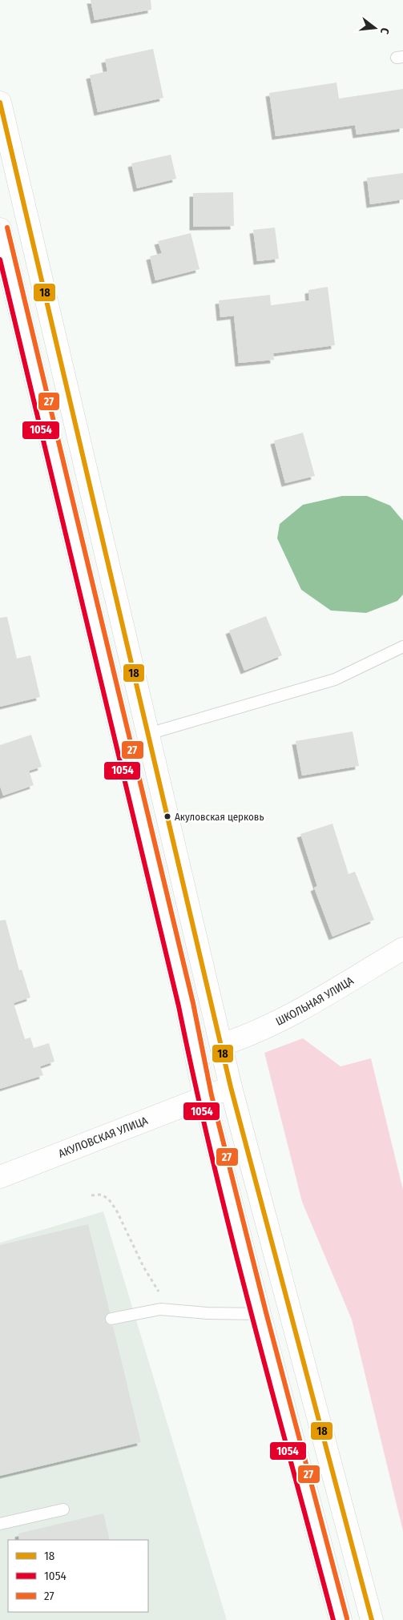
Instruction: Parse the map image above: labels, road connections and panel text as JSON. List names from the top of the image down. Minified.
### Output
{"streets":{"main road":["ШКОЛЬНАЯ УЛИЦА","АКУЛОВСКАЯ УЛИЦА"]},"places":["Акуловская церковь"],"lines":["transit line 18","transit line 27","transit line 1054"],"legend":["18","1054","27"],"north":"right"}
